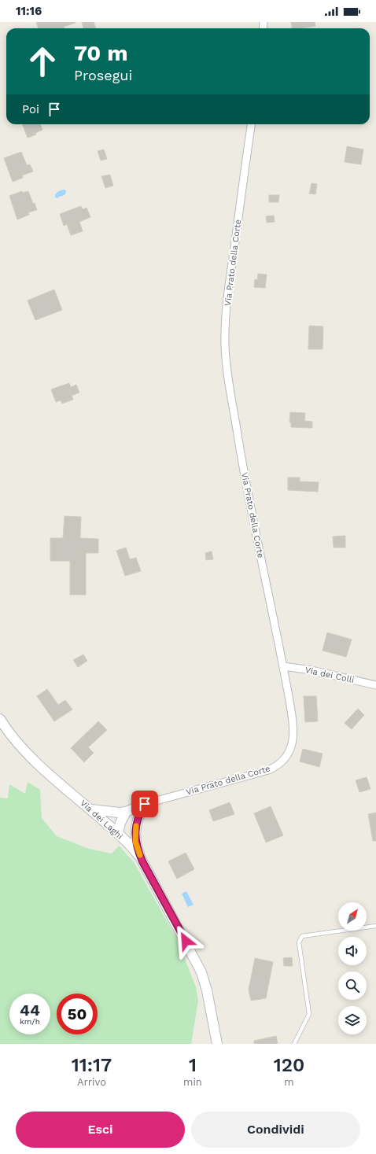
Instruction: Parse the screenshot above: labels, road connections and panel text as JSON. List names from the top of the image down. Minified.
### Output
{"streets":{"main road":["Via dei Laghi"],"street":["Via Prato della Corte","Via dei Colli"]},"crossings":[["Via Prato della Corte","Via dei Colli"]],"north":"top right","page":{"status":"11:16","turn":["70 m","Prosegui"],"then":"Poi","speed":"44 km/h","limit":"50","eta":["11:17","Arrivo","1","min","120","m"],"buttons":["Esci","Condividi"]}}
